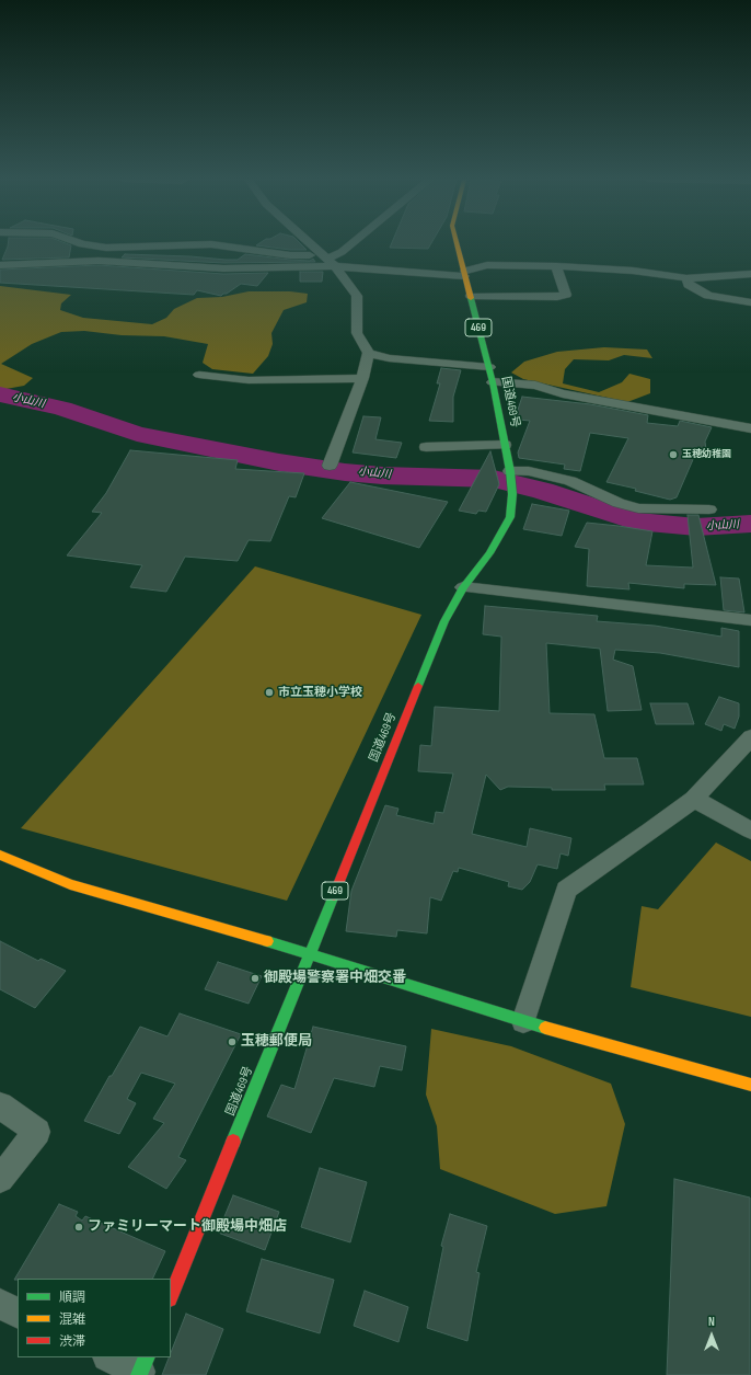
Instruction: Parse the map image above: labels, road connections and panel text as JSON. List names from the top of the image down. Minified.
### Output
{"streets":{"main road":["469","国道469号"]},"water":["小山川"],"places":["玉穂幼稚園","市立玉穂小学校","御殿場警察署中畑交番","玉穂郵便局","ファミリーマート御殿場中畑店"],"legend":["順調","混雑","渋滞"],"north":"top"}
